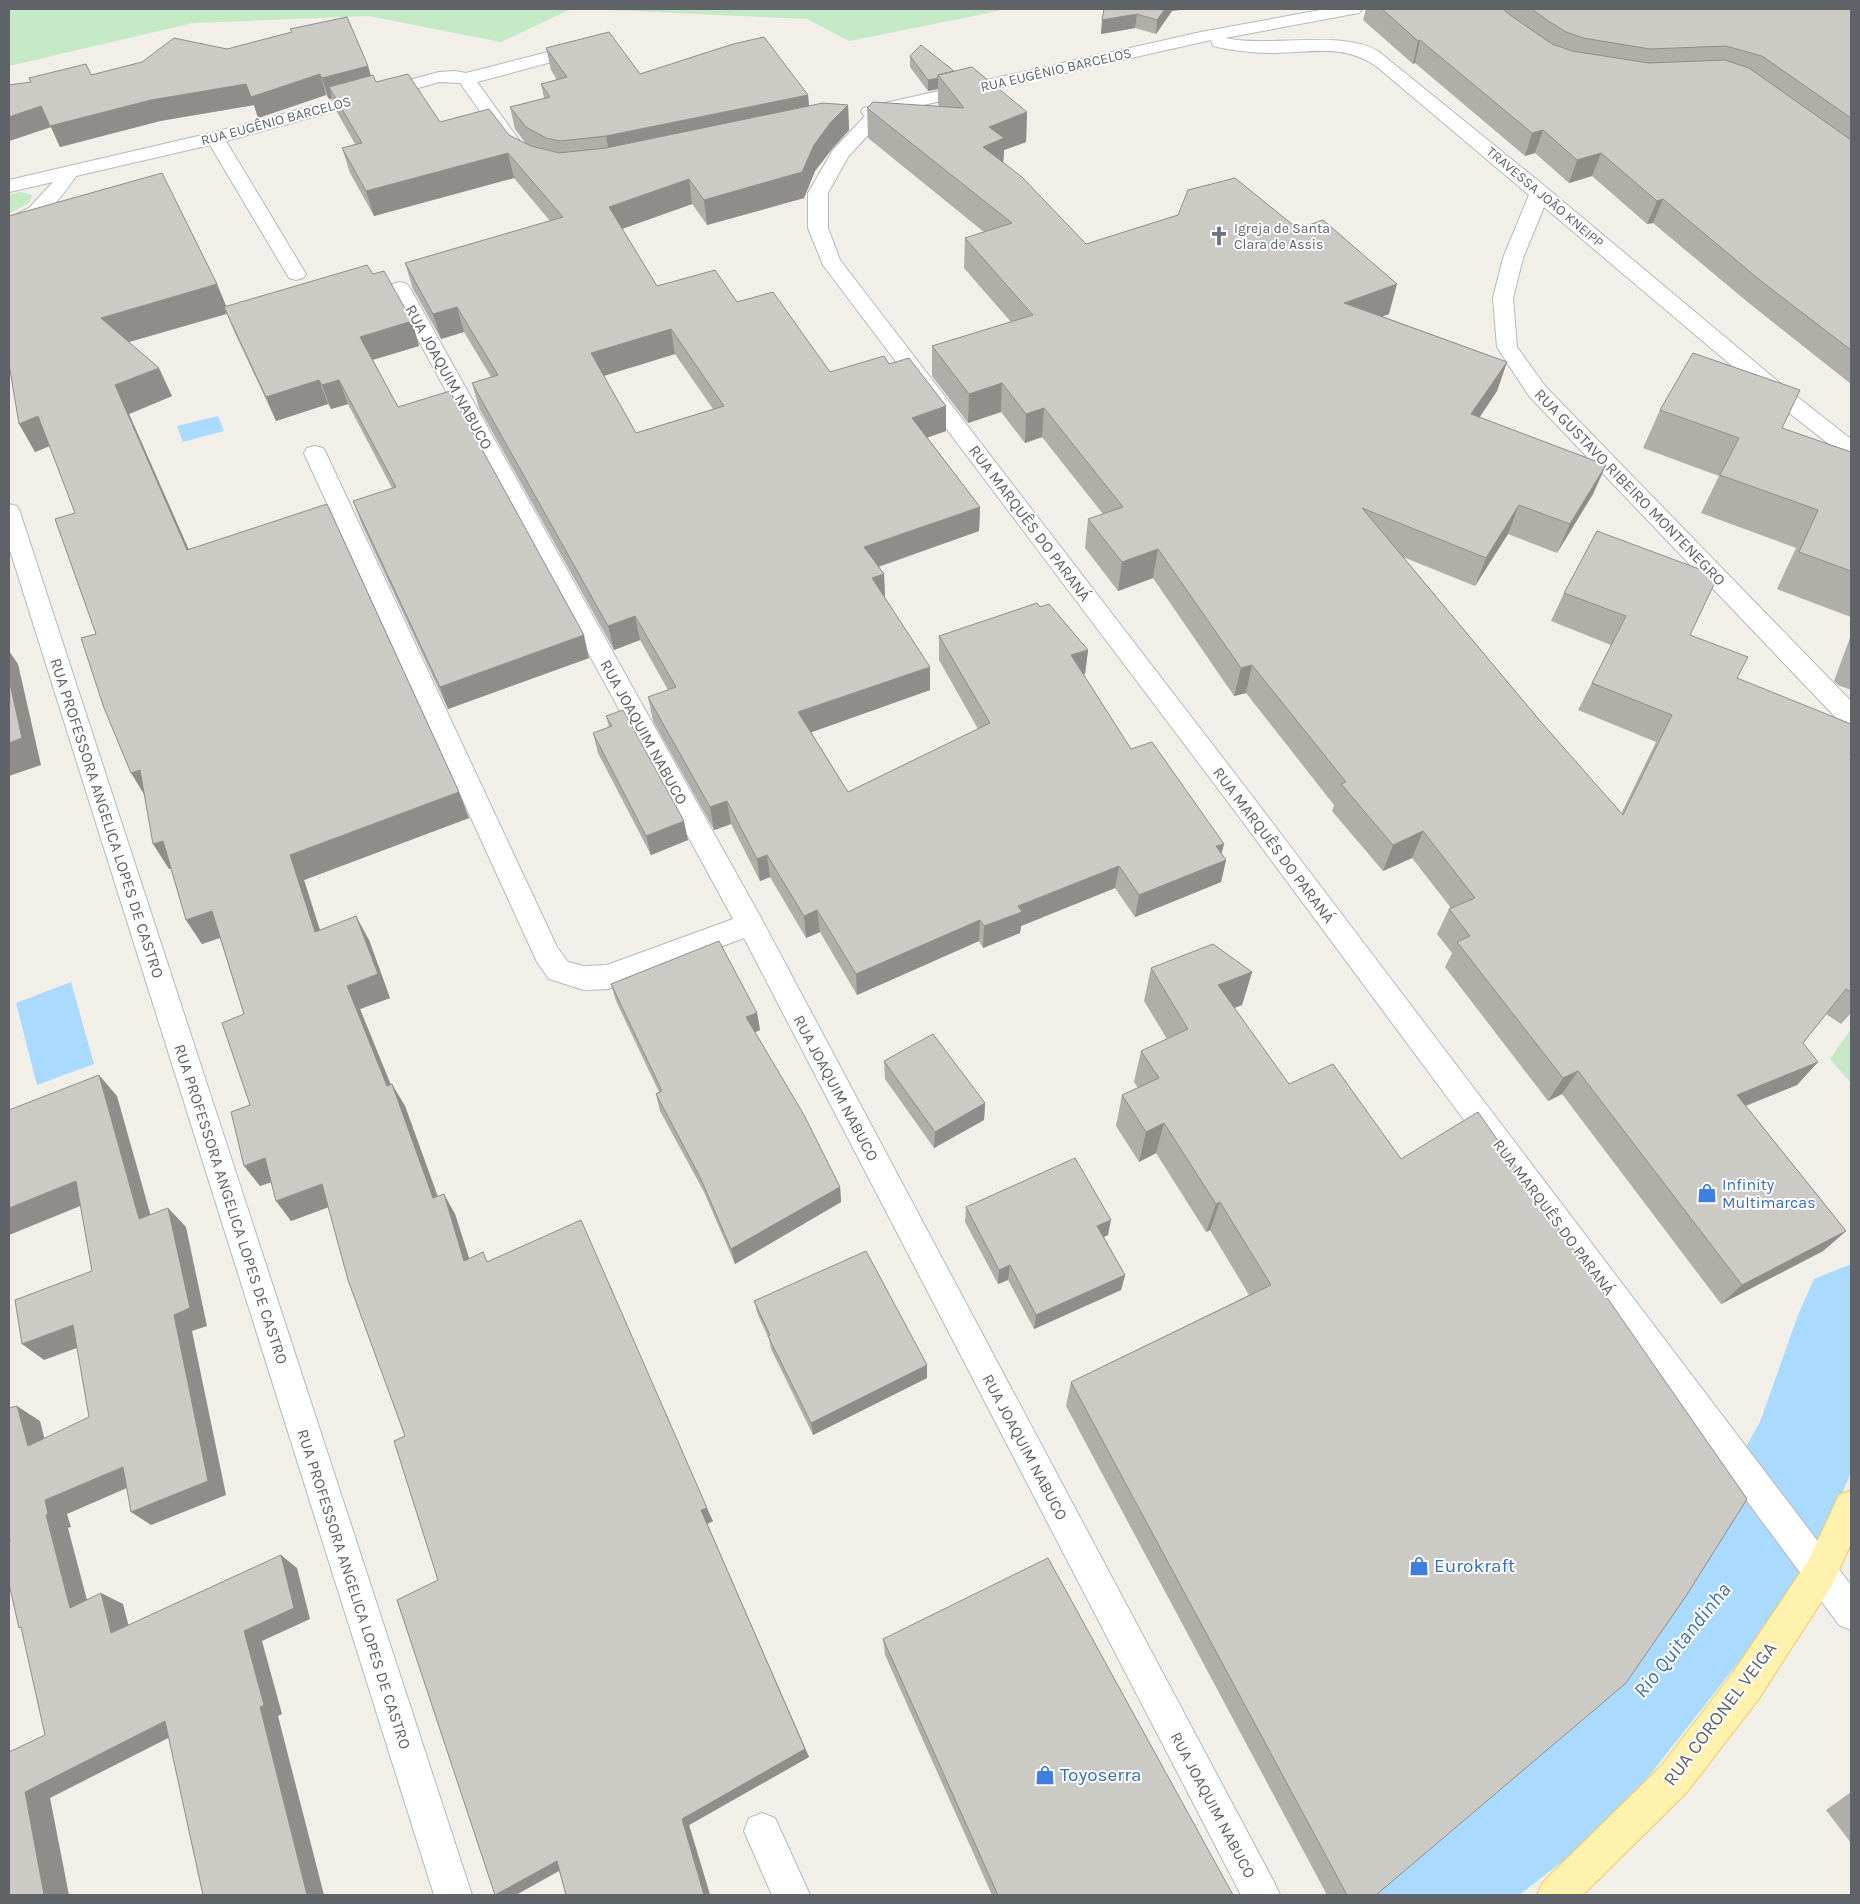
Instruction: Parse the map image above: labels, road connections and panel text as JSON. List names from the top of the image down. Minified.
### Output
{"streets":{"main road":["RUA CORONEL VEIGA"],"street":["RUA EUGÊNIO BARCELOS","TRAVESSA JOÃO KNEIPP","RUA JOAQUIM NABUCO","RUA GUSTAVO RIBEIRO MONTENEGRO","RUA MARQUÊS DO PARANÁ","RUA PROFESSORA ANGELICA LOPES DE CASTRO"]},"crossings":[["RUA EUGÊNIO BARCELOS","TRAVESSA JOÃO KNEIPP"],["RUA EUGÊNIO BARCELOS","RUA MARQUÊS DO PARANÁ"],["TRAVESSA JOÃO KNEIPP","RUA GUSTAVO RIBEIRO MONTENEGRO"],["RUA MARQUÊS DO PARANÁ","RUA CORONEL VEIGA"]],"water":["Rio Quitandinha"],"places":{"church":["Igreja de Santa Clara de Assis"],"shop":["Infinity Multimarcas","Eurokraft","Toyoserra"]}}
